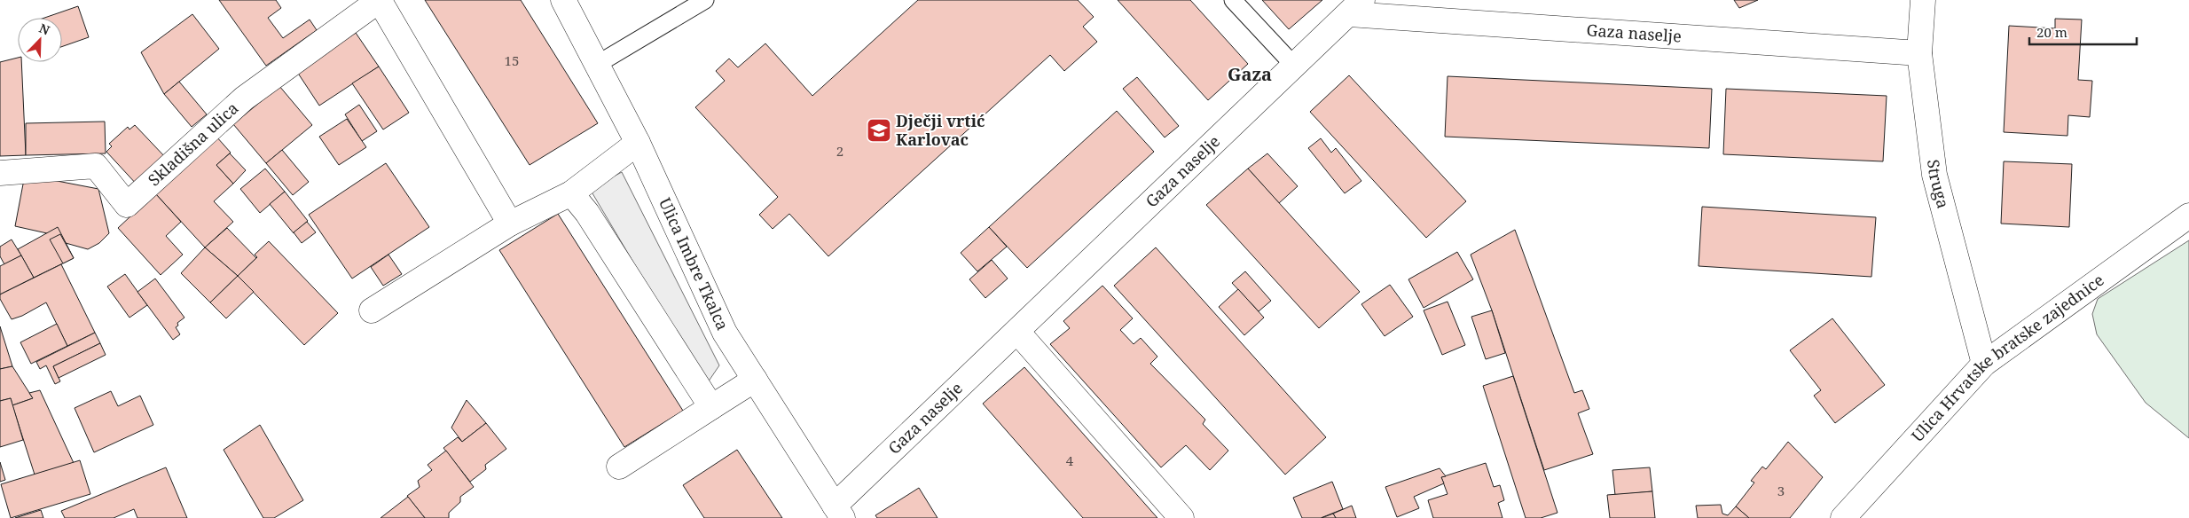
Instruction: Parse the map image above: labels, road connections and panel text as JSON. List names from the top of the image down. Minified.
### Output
{"streets":{"street":["Gaza naselje","Skladišna ulica","Struga","Ulica Imbre Tkalca","Ulica Hrvatske bratske zajednice"]},"crossings":[["Gaza naselje","Struga"],["Gaza naselje","Ulica Imbre Tkalca"],["Struga","Ulica Hrvatske bratske zajednice"]],"districts":["Gaza"],"places":{"school or university":["Dječji vrtić Karlovac"]},"house_numbers":["15","2","4","3"],"scale_bar":"20 m","north":"top right"}
